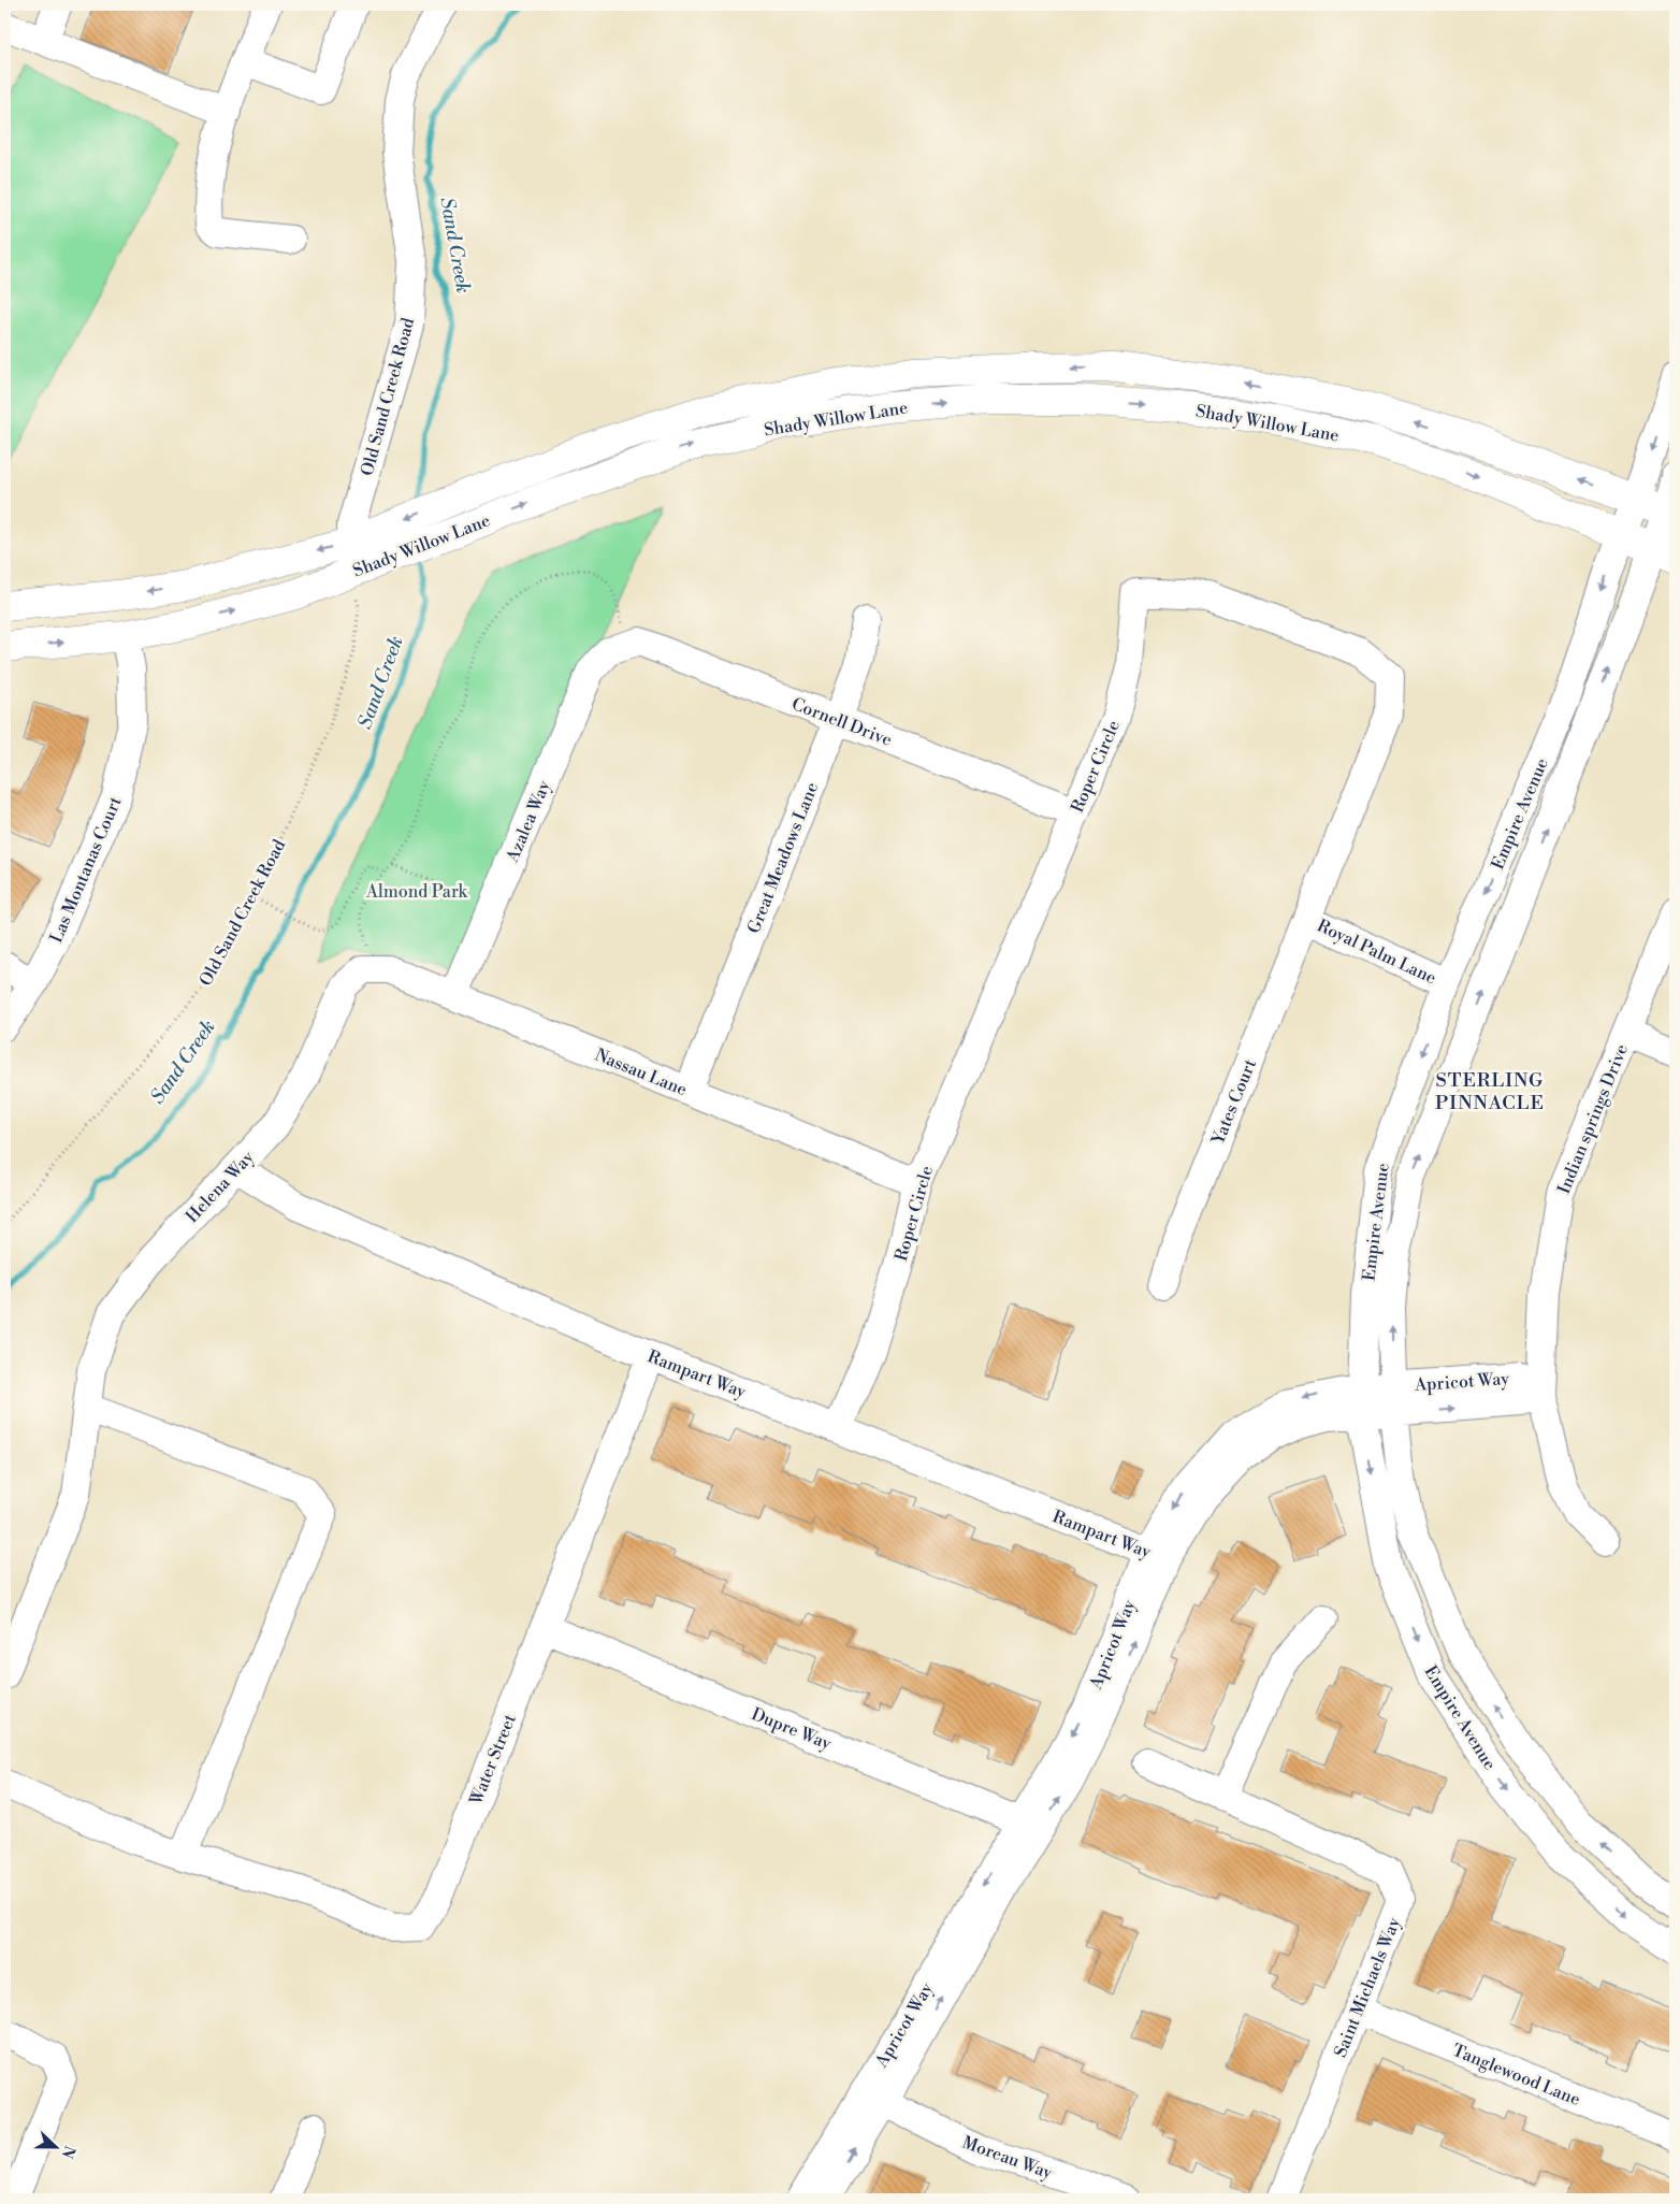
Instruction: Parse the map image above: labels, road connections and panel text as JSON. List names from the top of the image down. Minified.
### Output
{"streets":{"main road":["Shady Willow Lane"],"street":["Old Sand Creek Road","Cornell Drive","Roper Circle","Empire Avenue","Azalea Way","Great Meadows Lane","Las Montanas Court","Royal Palm Lane","Nassau Lane","Yates Court","Indian springs Drive","Helena Way","Rampart Way","Apricot Way","Dupre Way","Water Street","Saint Michaels Way","Tanglewood Lane","Moreau Way"]},"crossings":[["Old Sand Creek Road","Shady Willow Lane"],["Shady Willow Lane","Empire Avenue"],["Shady Willow Lane","Las Montanas Court"],["Cornell Drive","Roper Circle"],["Cornell Drive","Azalea Way"],["Cornell Drive","Great Meadows Lane"],["Roper Circle","Royal Palm Lane"],["Roper Circle","Nassau Lane"],["Roper Circle","Yates Court"],["Roper Circle","Rampart Way"],["Empire Avenue","Royal Palm Lane"],["Empire Avenue","Apricot Way"],["Azalea Way","Nassau Lane"],["Great Meadows Lane","Nassau Lane"],["Royal Palm Lane","Yates Court"],["Nassau Lane","Helena Way"],["Indian springs Drive","Apricot Way"],["Helena Way","Rampart Way"],["Rampart Way","Apricot Way"],["Rampart Way","Water Street"],["Apricot Way","Dupre Way"],["Apricot Way","Moreau Way"],["Dupre Way","Water Street"],["Saint Michaels Way","Tanglewood Lane"]],"districts":["STERLING PINNACLE"],"water":["Sand Creek"],"parks":["Almond Park"],"north":"right"}
